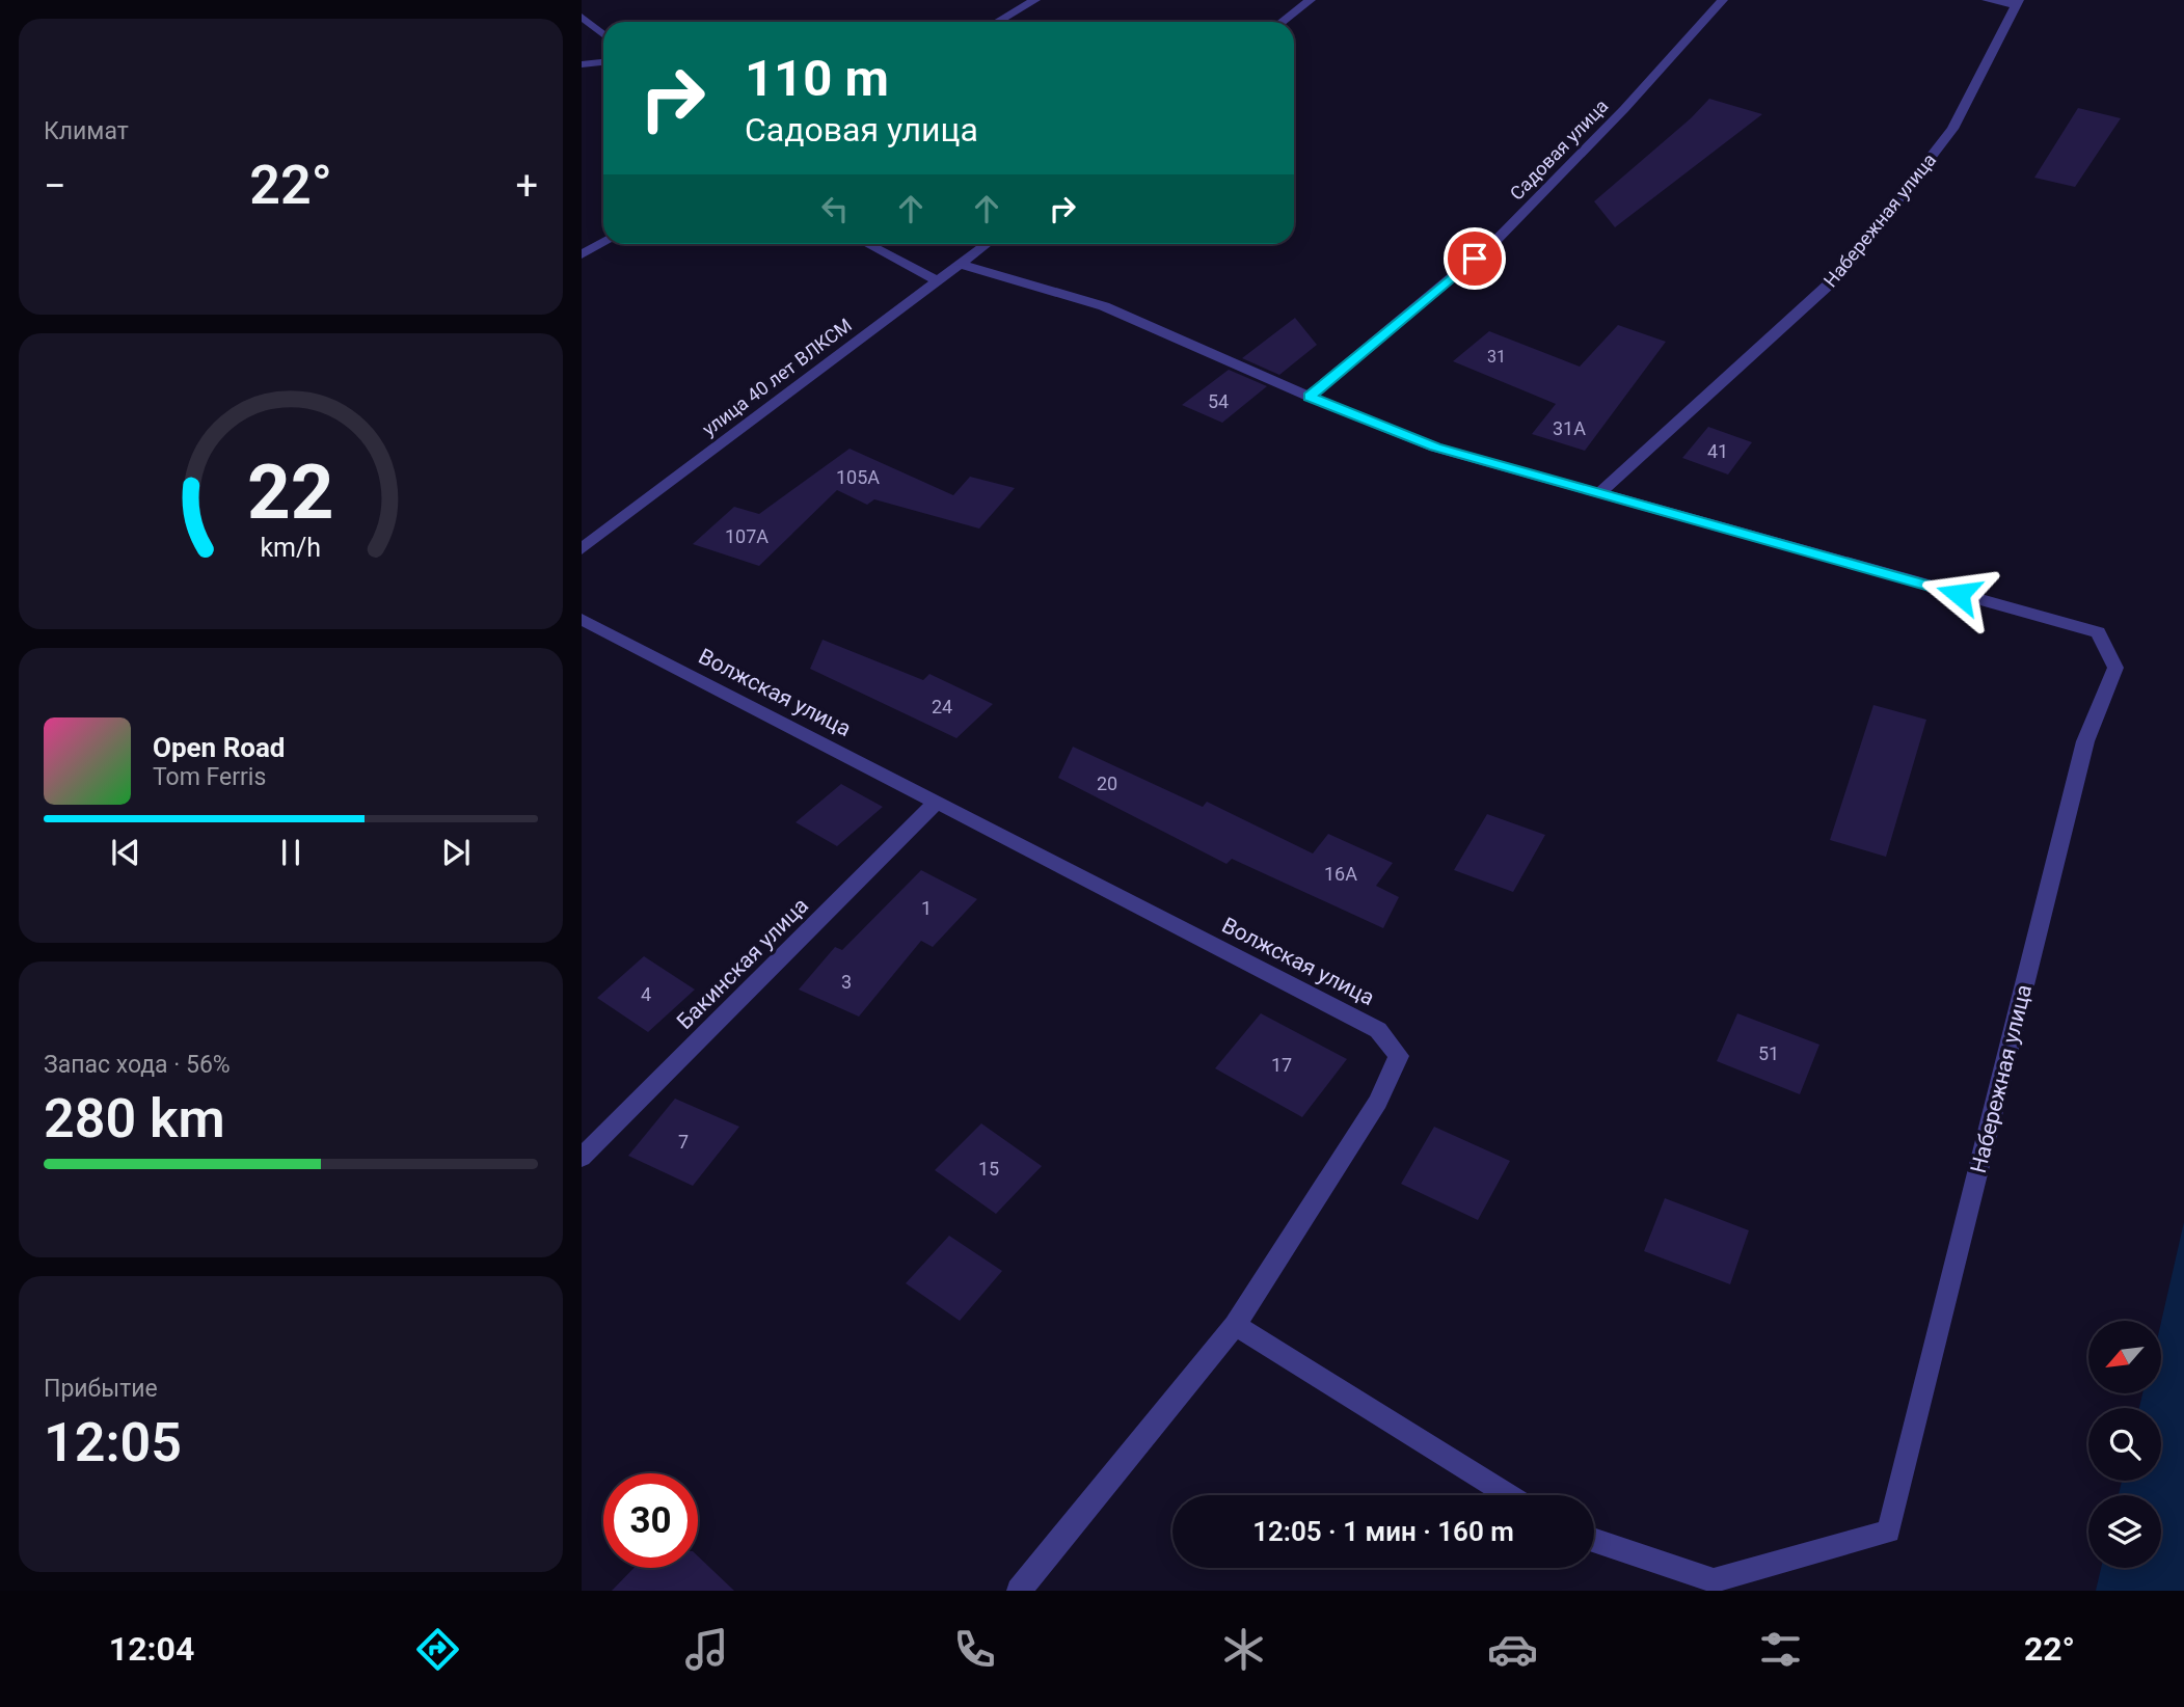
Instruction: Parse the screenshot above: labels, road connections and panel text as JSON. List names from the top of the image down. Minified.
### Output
{"streets":{"street":["Садовая улица","Набережная улица","улица 40 лет ВЛКСМ","Волжская улица","Бакинская улица"]},"crossings":[["Волжская улица","Бакинская улица"]],"house_numbers":["31","54","31А","41","105А","107А","24","20","16А","1","3","4","51","17","7","15"],"north":"bottom left","page":{"tile":["Климат",["Запас хода · 56%","280 km"],["Прибытие","12:05"]],"turn":["110 m","Садовая улица"],"heat":["−","22°","+"],"song":["Open Road","Tom Ferris"],"limit":"30","trip":"12:05 · 1 мин · 160 m","tabs":["12:04","22°"],"gauge":["22","km/h"]}}
